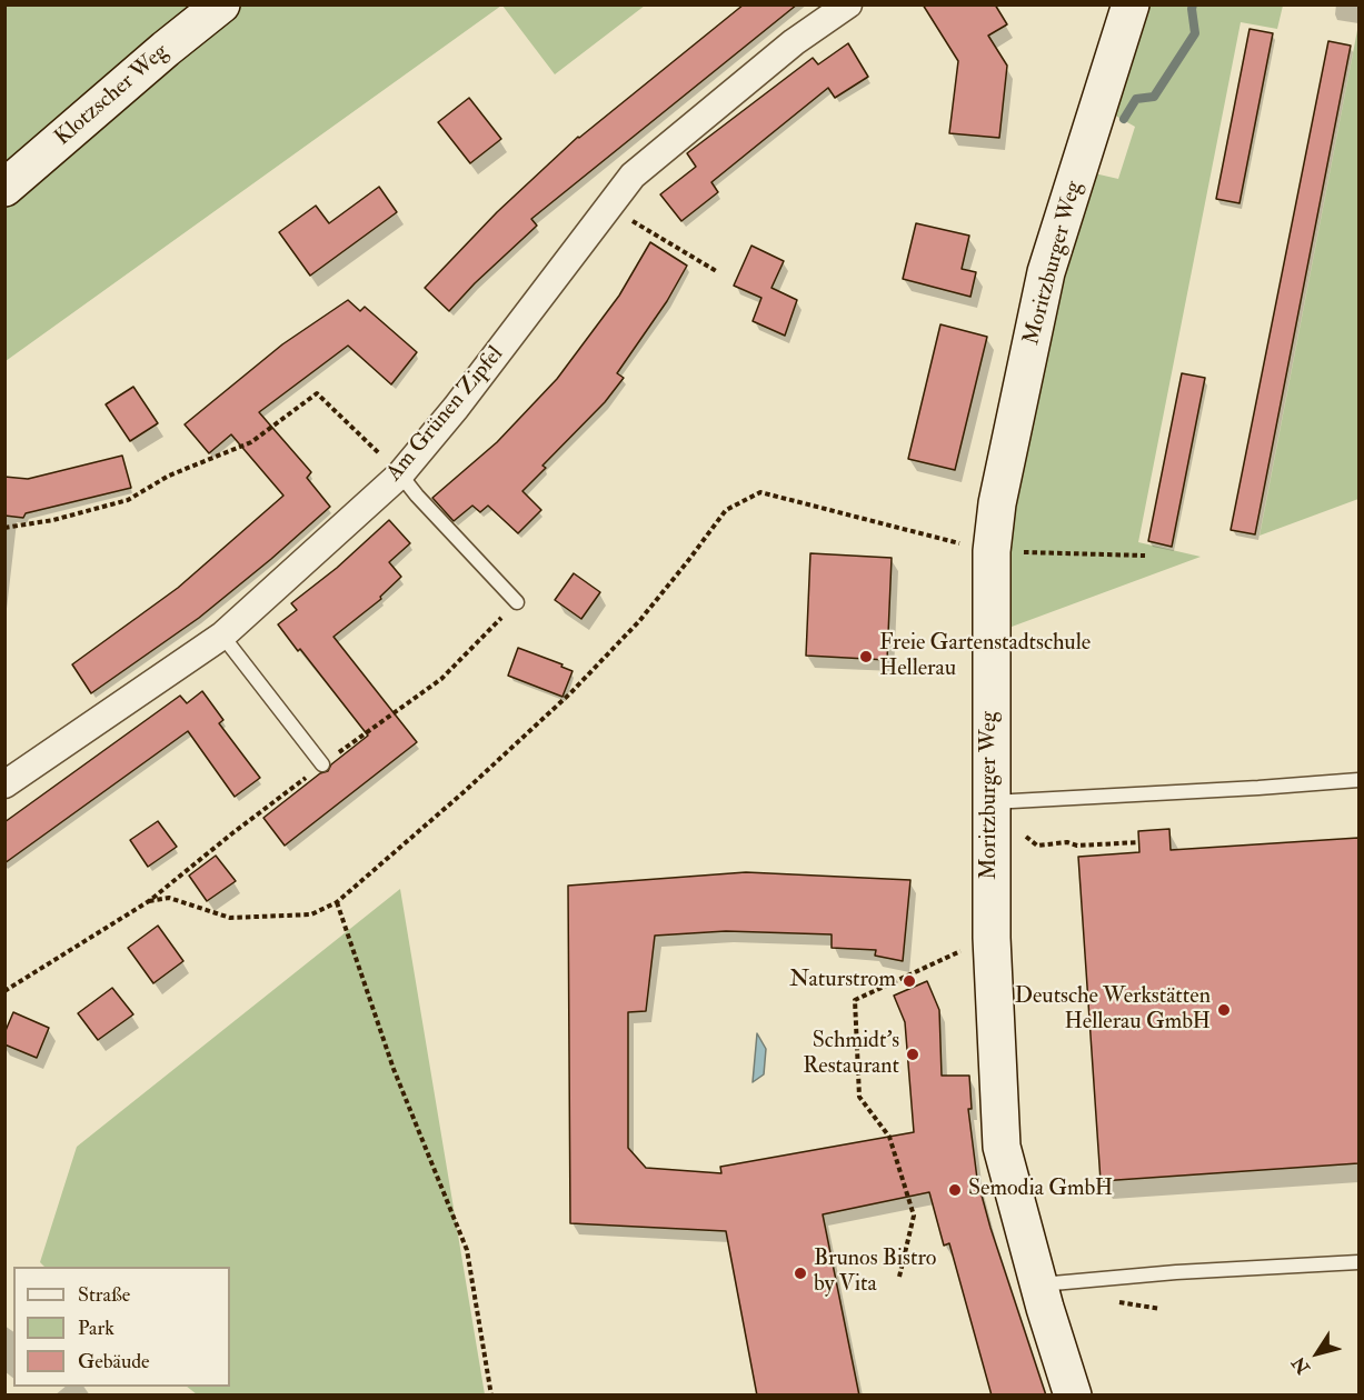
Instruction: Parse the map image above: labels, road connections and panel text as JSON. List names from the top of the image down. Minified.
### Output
{"streets":{"street":["Klotzscher Weg","Moritzburger Weg","Am Grünen Zipfel"]},"places":["Freie Gartenstadtschule Hellerau","Naturstrom","Deutsche Werkstätten Hellerau GmbH","Schmidt's Restaurant","Semodia GmbH","Brunos Bistro by Vita"],"legend":["Straße","Park","Gebäude"],"north":"bottom left"}
